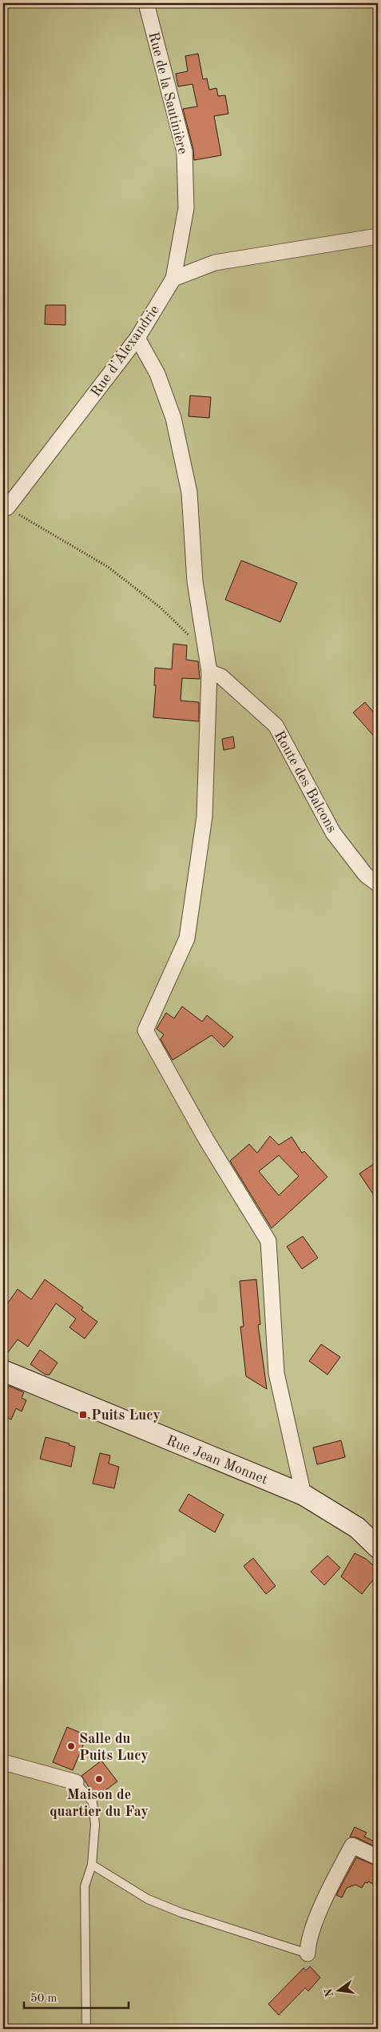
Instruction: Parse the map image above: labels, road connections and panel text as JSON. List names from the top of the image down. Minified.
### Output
{"streets":{"street":["Rue de la Sautinière","Rue d’Alexandrie","Route des Balcons","Rue Jean Monnet"]},"crossings":[["Rue de la Sautinière","Rue d’Alexandrie"]],"places":{"transit":["Puits Lucy"],"other":["Salle du Puits Lucy","Maison de quartier du Fay"]},"scale_bar":"50 m","north":"left"}
